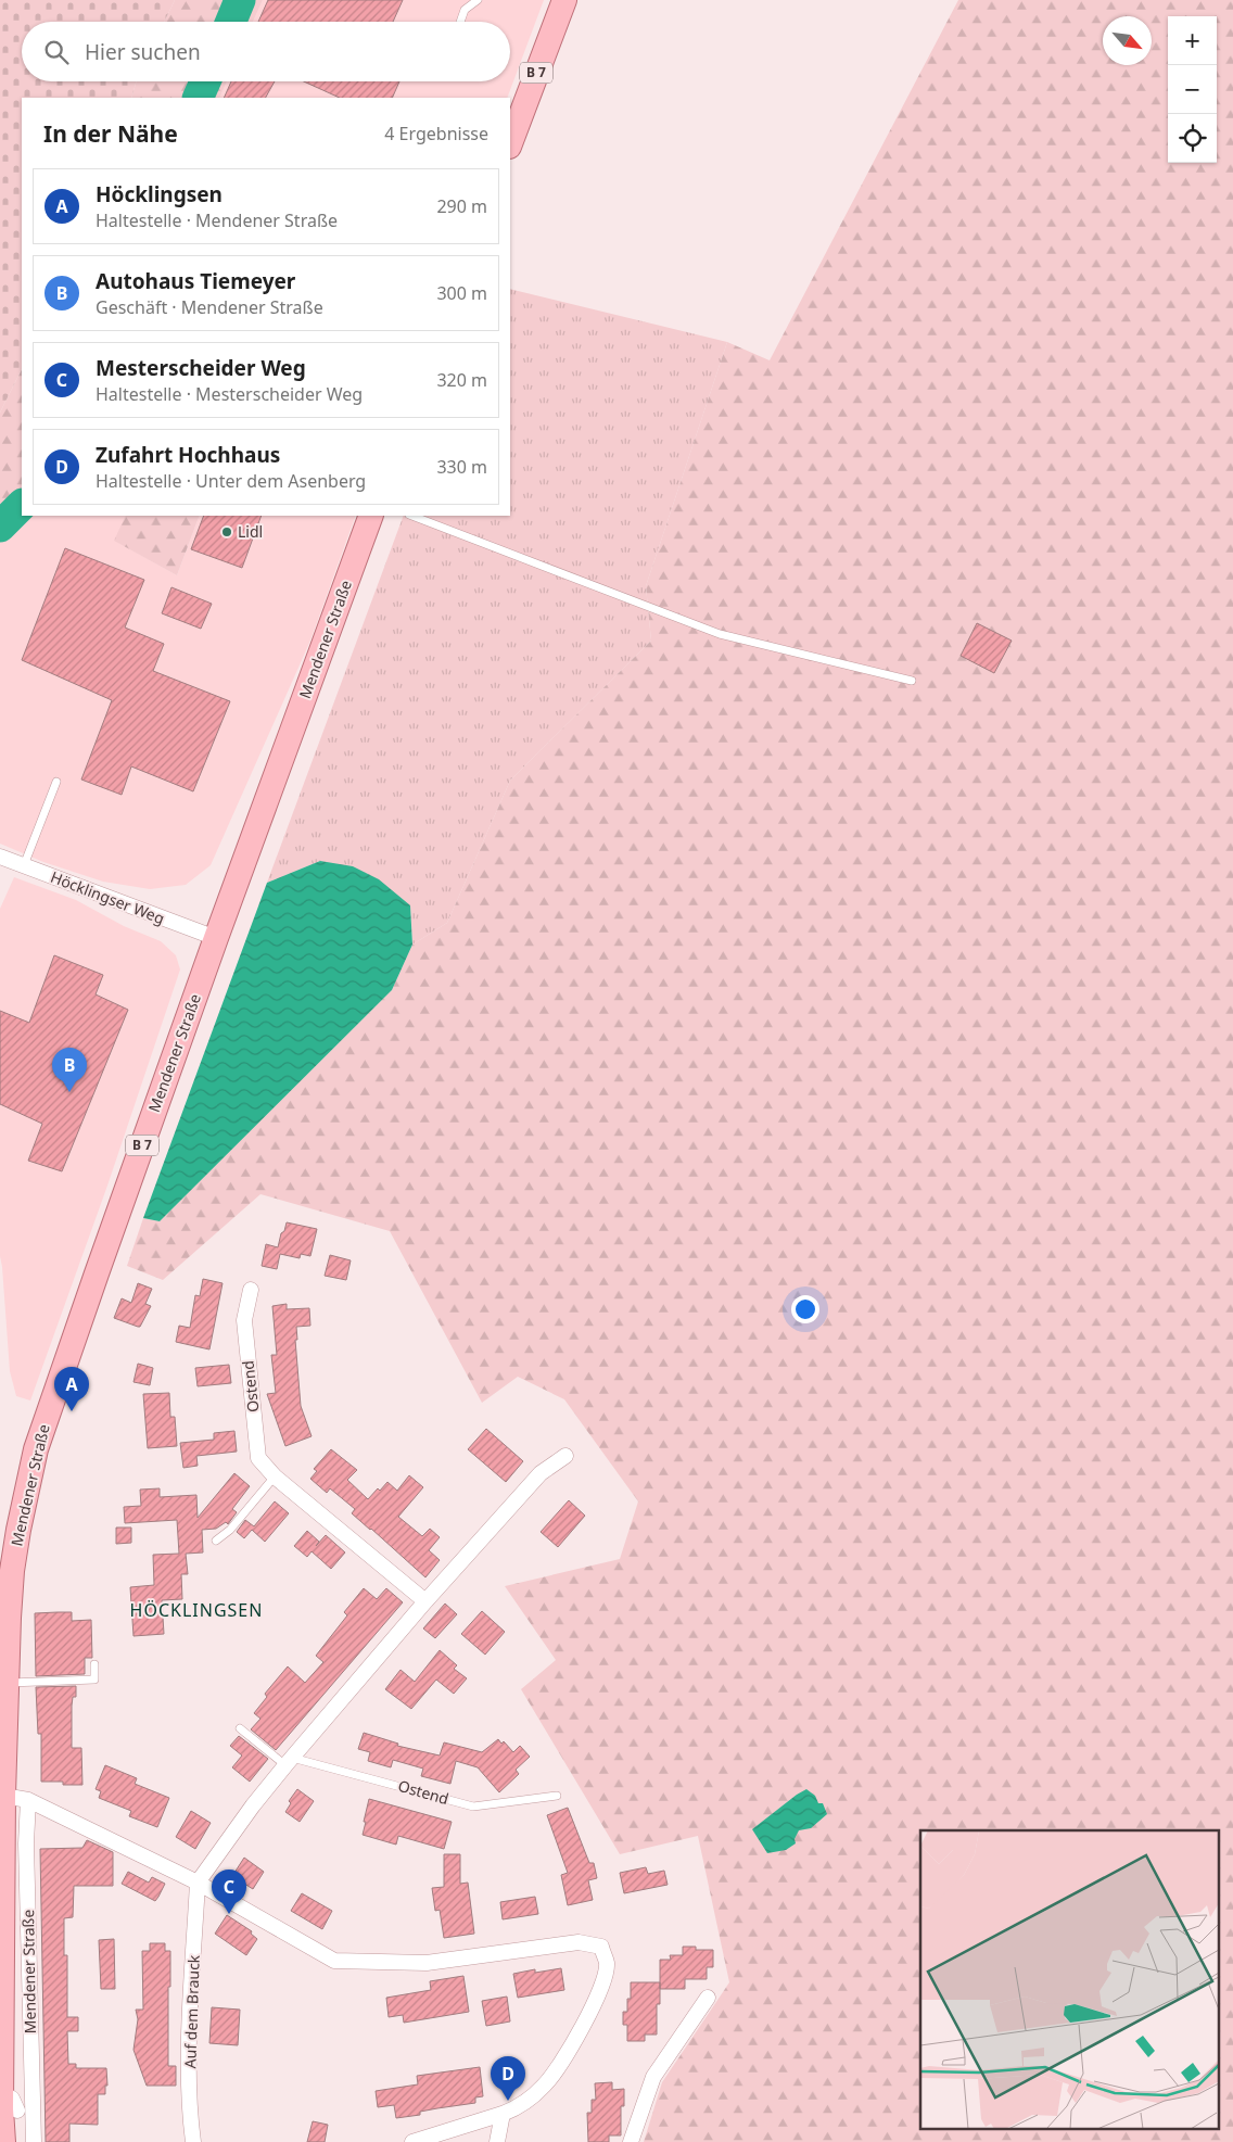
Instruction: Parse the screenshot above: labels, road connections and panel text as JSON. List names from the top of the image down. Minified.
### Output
{"streets":{"main road":["B 7","Mendener Straße"],"street":["Höcklingser Weg","Ostend","Auf dem Brauck"]},"crossings":[["Mendener Straße","Höcklingser Weg"]],"districts":["HÖCKLINGSEN"],"places":["Lidl"],"north":"bottom right","page":{"map_buttons":["+","−"],"search":"Hier suchen","heading":["In der Nähe","4 Ergebnisse"],"list":[{"mark":"A","name":"Höcklingsen","note":"Haltestelle · Mendener Straße","value":"290 m"},{"mark":"B","name":"Autohaus Tiemeyer","note":"Geschäft · Mendener Straße","value":"300 m"},{"mark":"C","name":"Mesterscheider Weg","note":"Haltestelle · Mesterscheider Weg","value":"320 m"},{"mark":"D","name":"Zufahrt Hochhaus","note":"Haltestelle · Unter dem Asenberg","value":"330 m"}],"pins":["B","A","C","D"]}}
